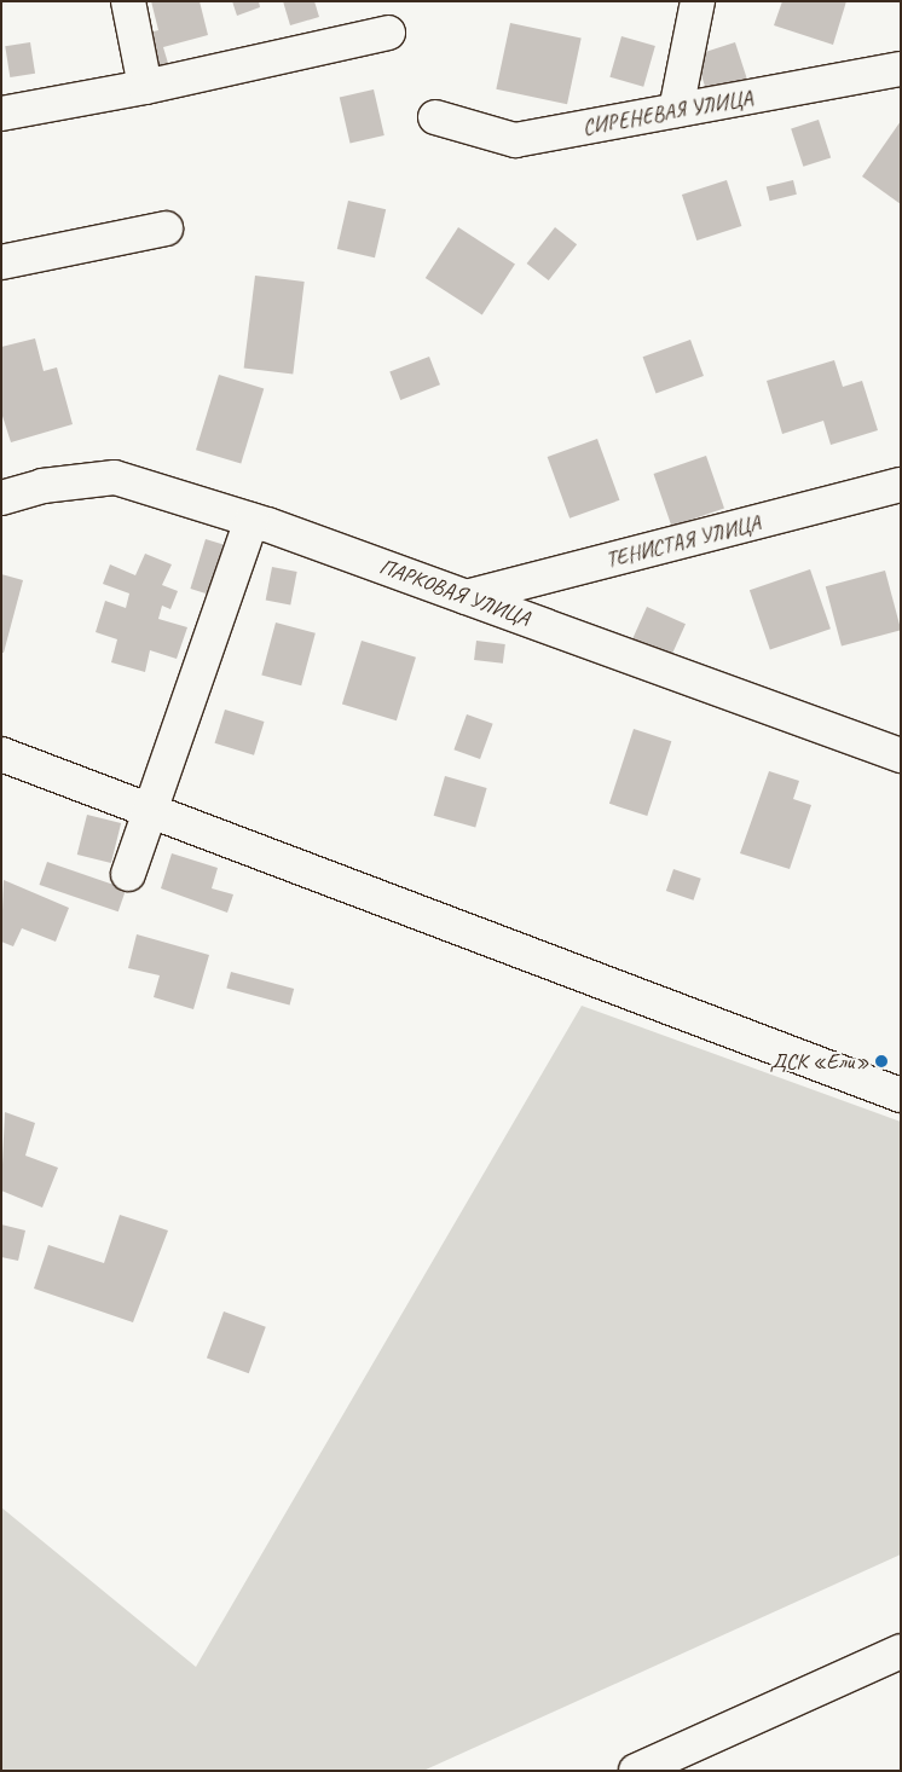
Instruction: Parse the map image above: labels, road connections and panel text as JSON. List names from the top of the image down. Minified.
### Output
{"streets":{"street":["СИРЕНЕВАЯ УЛИЦА","ТЕНИСТАЯ УЛИЦА","ПАРКОВАЯ УЛИЦА"]},"crossings":[["ТЕНИСТАЯ УЛИЦА","ПАРКОВАЯ УЛИЦА"]],"places":["ДСК «Ели»"]}
